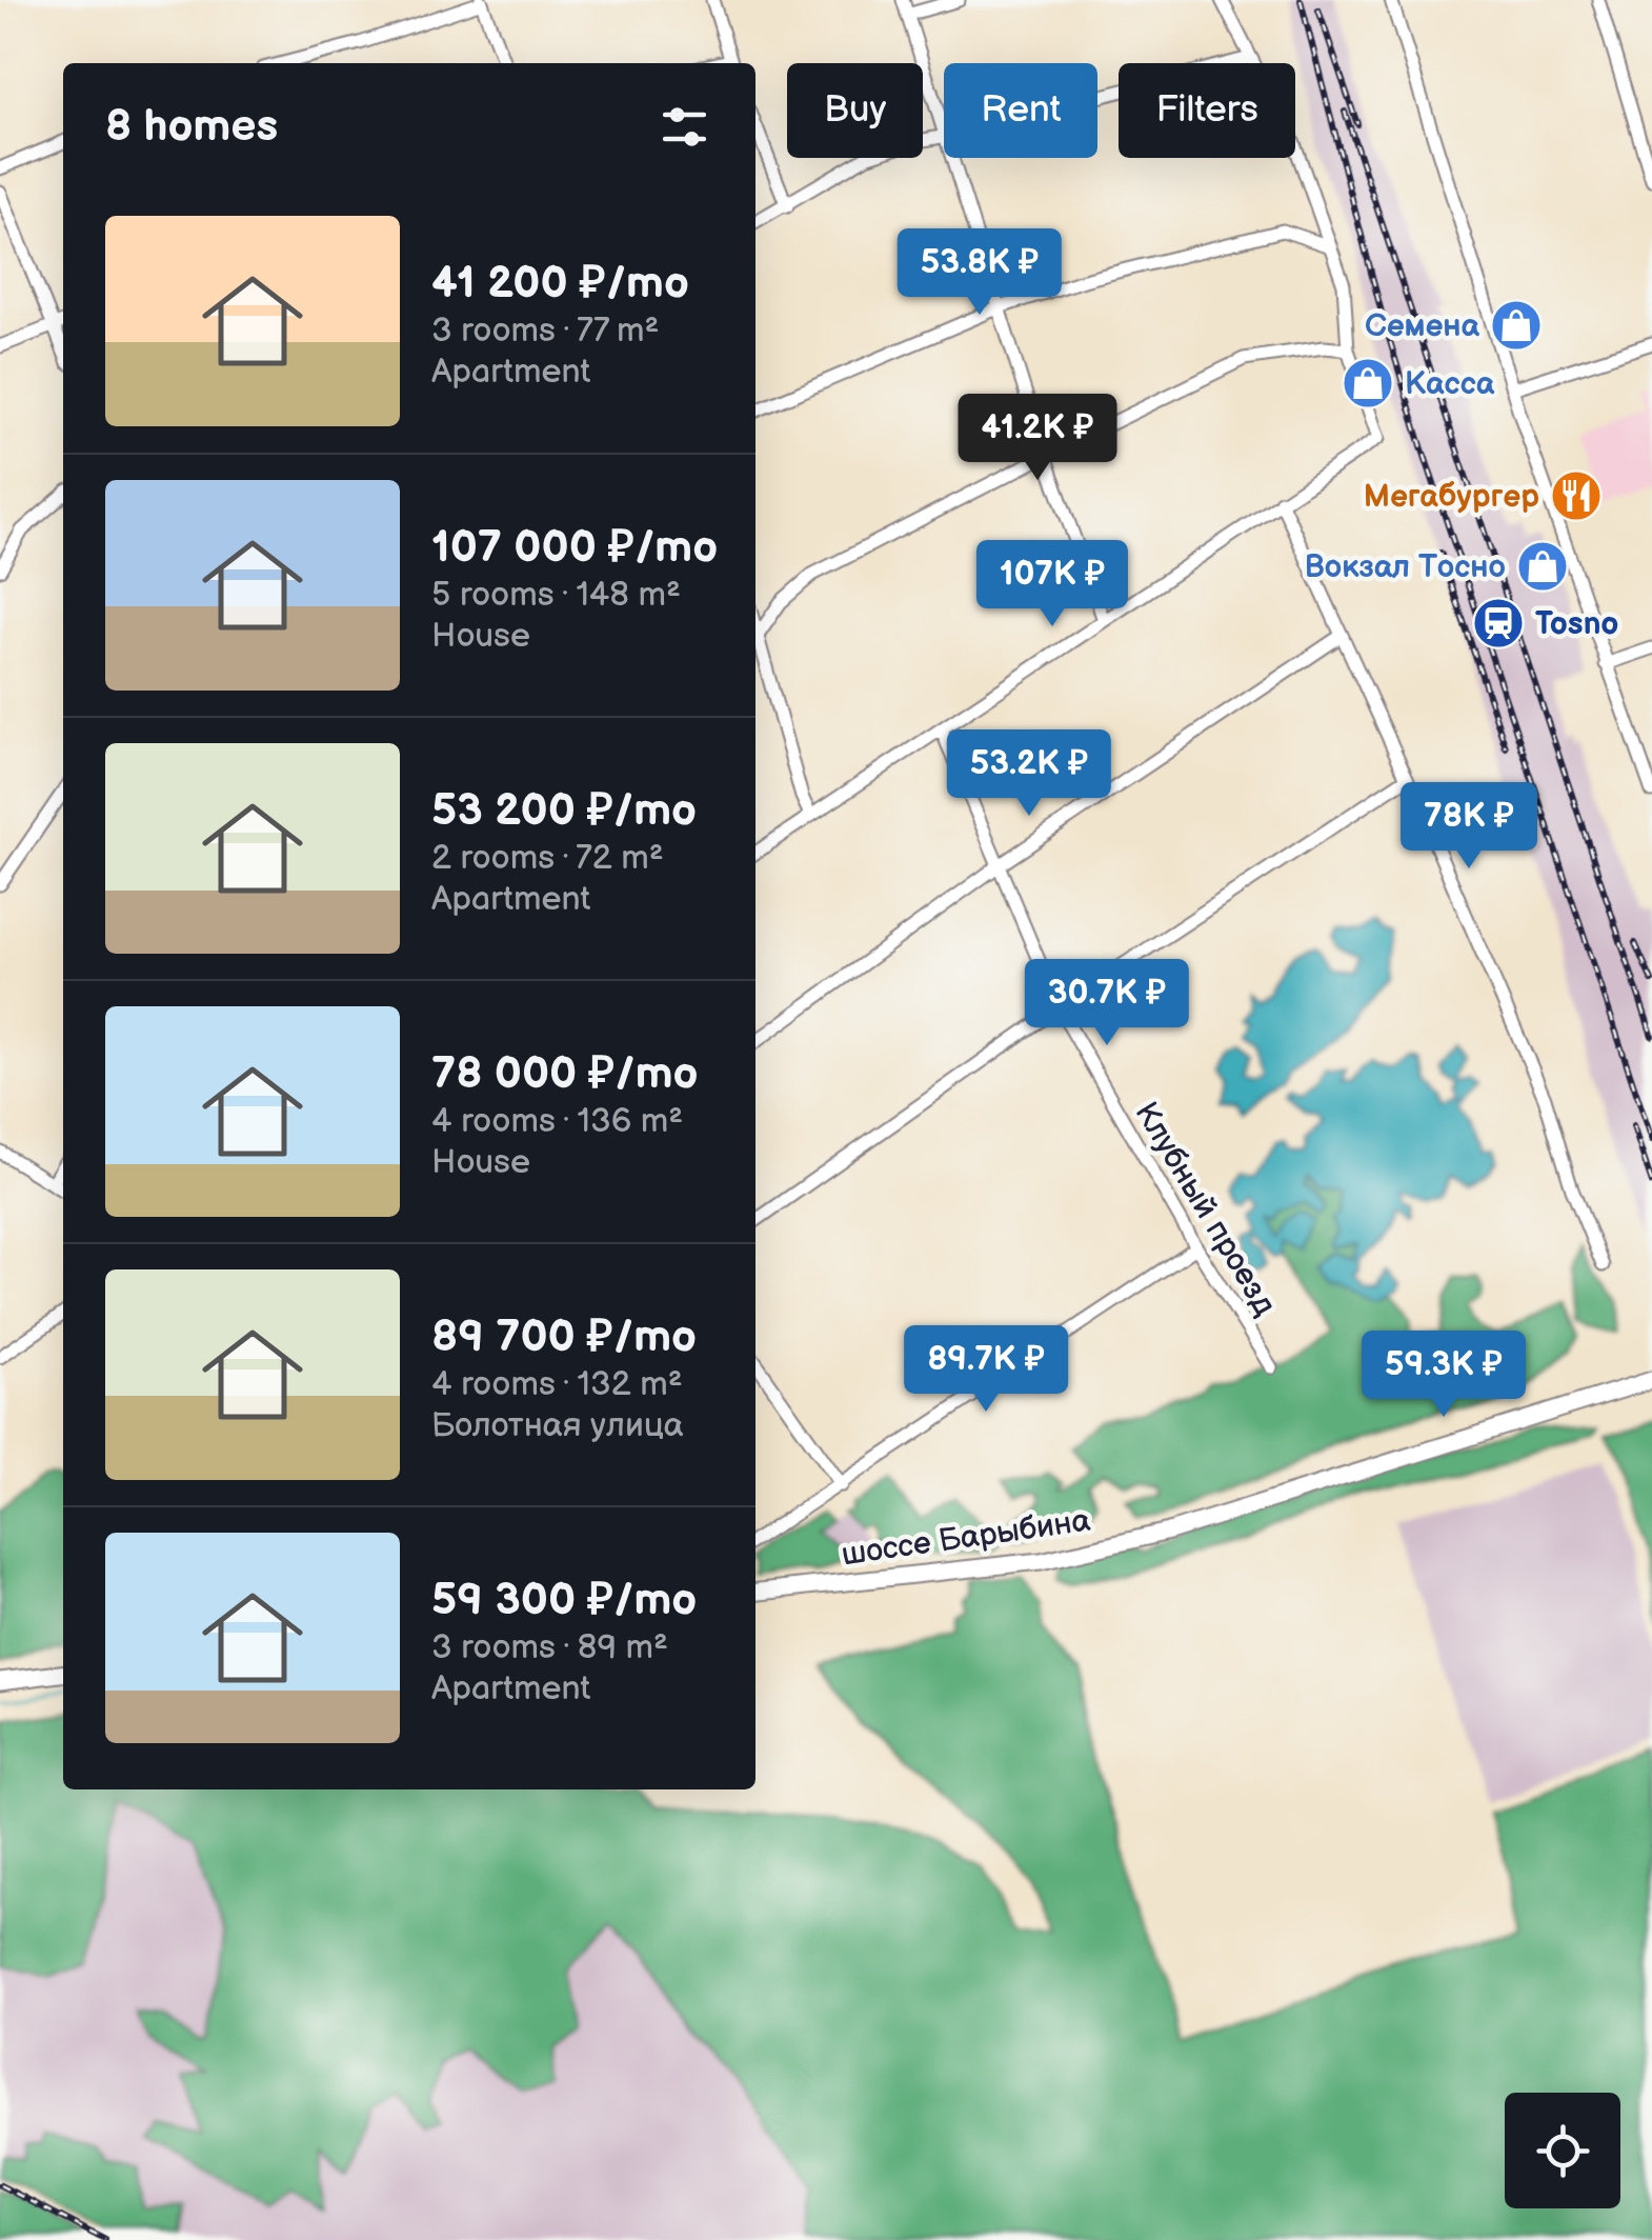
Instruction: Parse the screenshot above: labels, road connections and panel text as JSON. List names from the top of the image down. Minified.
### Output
{"streets":{"main road":["шоссе Барыбина"],"street":["Клубный проезд"]},"places":{"shop":["Семена","Касса","Вокзал Тосно"],"restaurant":["Мегабургер"],"station":["Tosno"]},"page":{"chip":["Buy","Rent","Filters"],"heading":"8 homes","list":[{"name":"41 200 ₽/mo","note":"3 rooms · 77 m² · Apartment"},{"name":"107 000 ₽/mo","note":"5 rooms · 148 m² · House"},{"name":"53 200 ₽/mo","note":"2 rooms · 72 m² · Apartment"},{"name":"78 000 ₽/mo","note":"4 rooms · 136 m² · House"},{"name":"89 700 ₽/mo","note":"4 rooms · 132 m² · Болотная улица"},{"name":"59 300 ₽/mo","note":"3 rooms · 89 m² · Apartment"}],"price":["53.8K ₽","41.2K ₽","107K ₽","53.2K ₽","78K ₽","30.7K ₽","89.7K ₽","59.3K ₽"]}}
